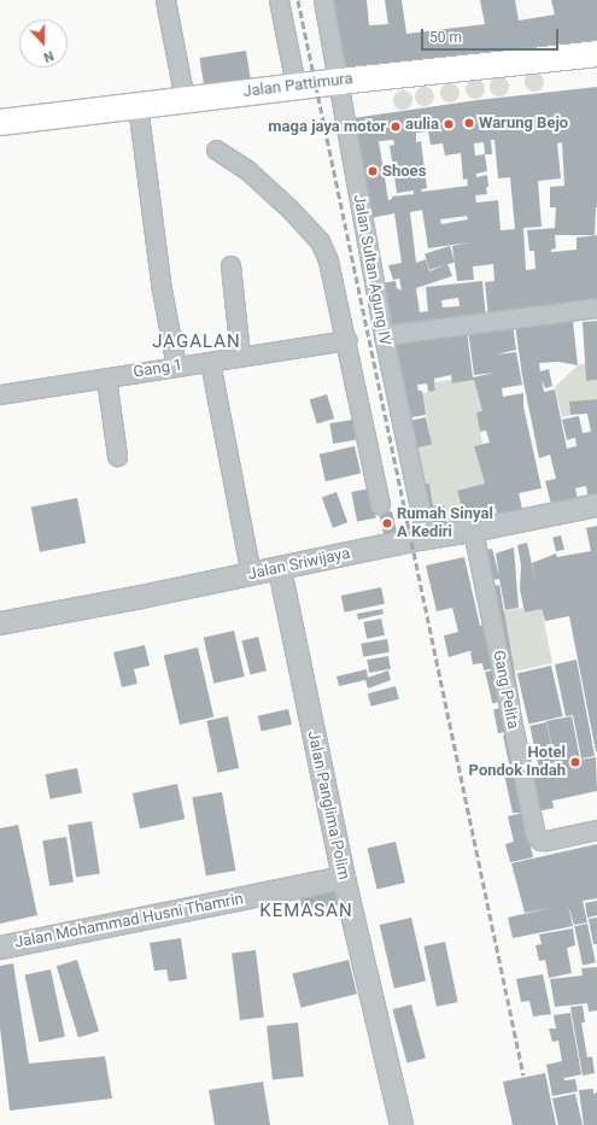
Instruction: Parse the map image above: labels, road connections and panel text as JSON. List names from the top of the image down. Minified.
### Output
{"streets":{"main road":["Jalan Pattimura"],"street":["Jalan Sultan Agung IV","Gang 1","Jalan Sriwijaya","Gang Pelita","Jalan Panglima Polim","Jalan Mohammad Husni Thamrin"]},"crossings":[["Jalan Pattimura","Jalan Sultan Agung IV"],["Jalan Sultan Agung IV","Jalan Sriwijaya"],["Jalan Sriwijaya","Gang Pelita"],["Jalan Sriwijaya","Jalan Panglima Polim"],["Jalan Panglima Polim","Jalan Mohammad Husni Thamrin"]],"districts":["JAGALAN","KEMASAN"],"places":["Warung Bejo","aulia","maga jaya motor","Shoes","Rumah Sinyal A Kediri","Hotel Pondok Indah"],"scale_bar":"50 m","north":"bottom"}
